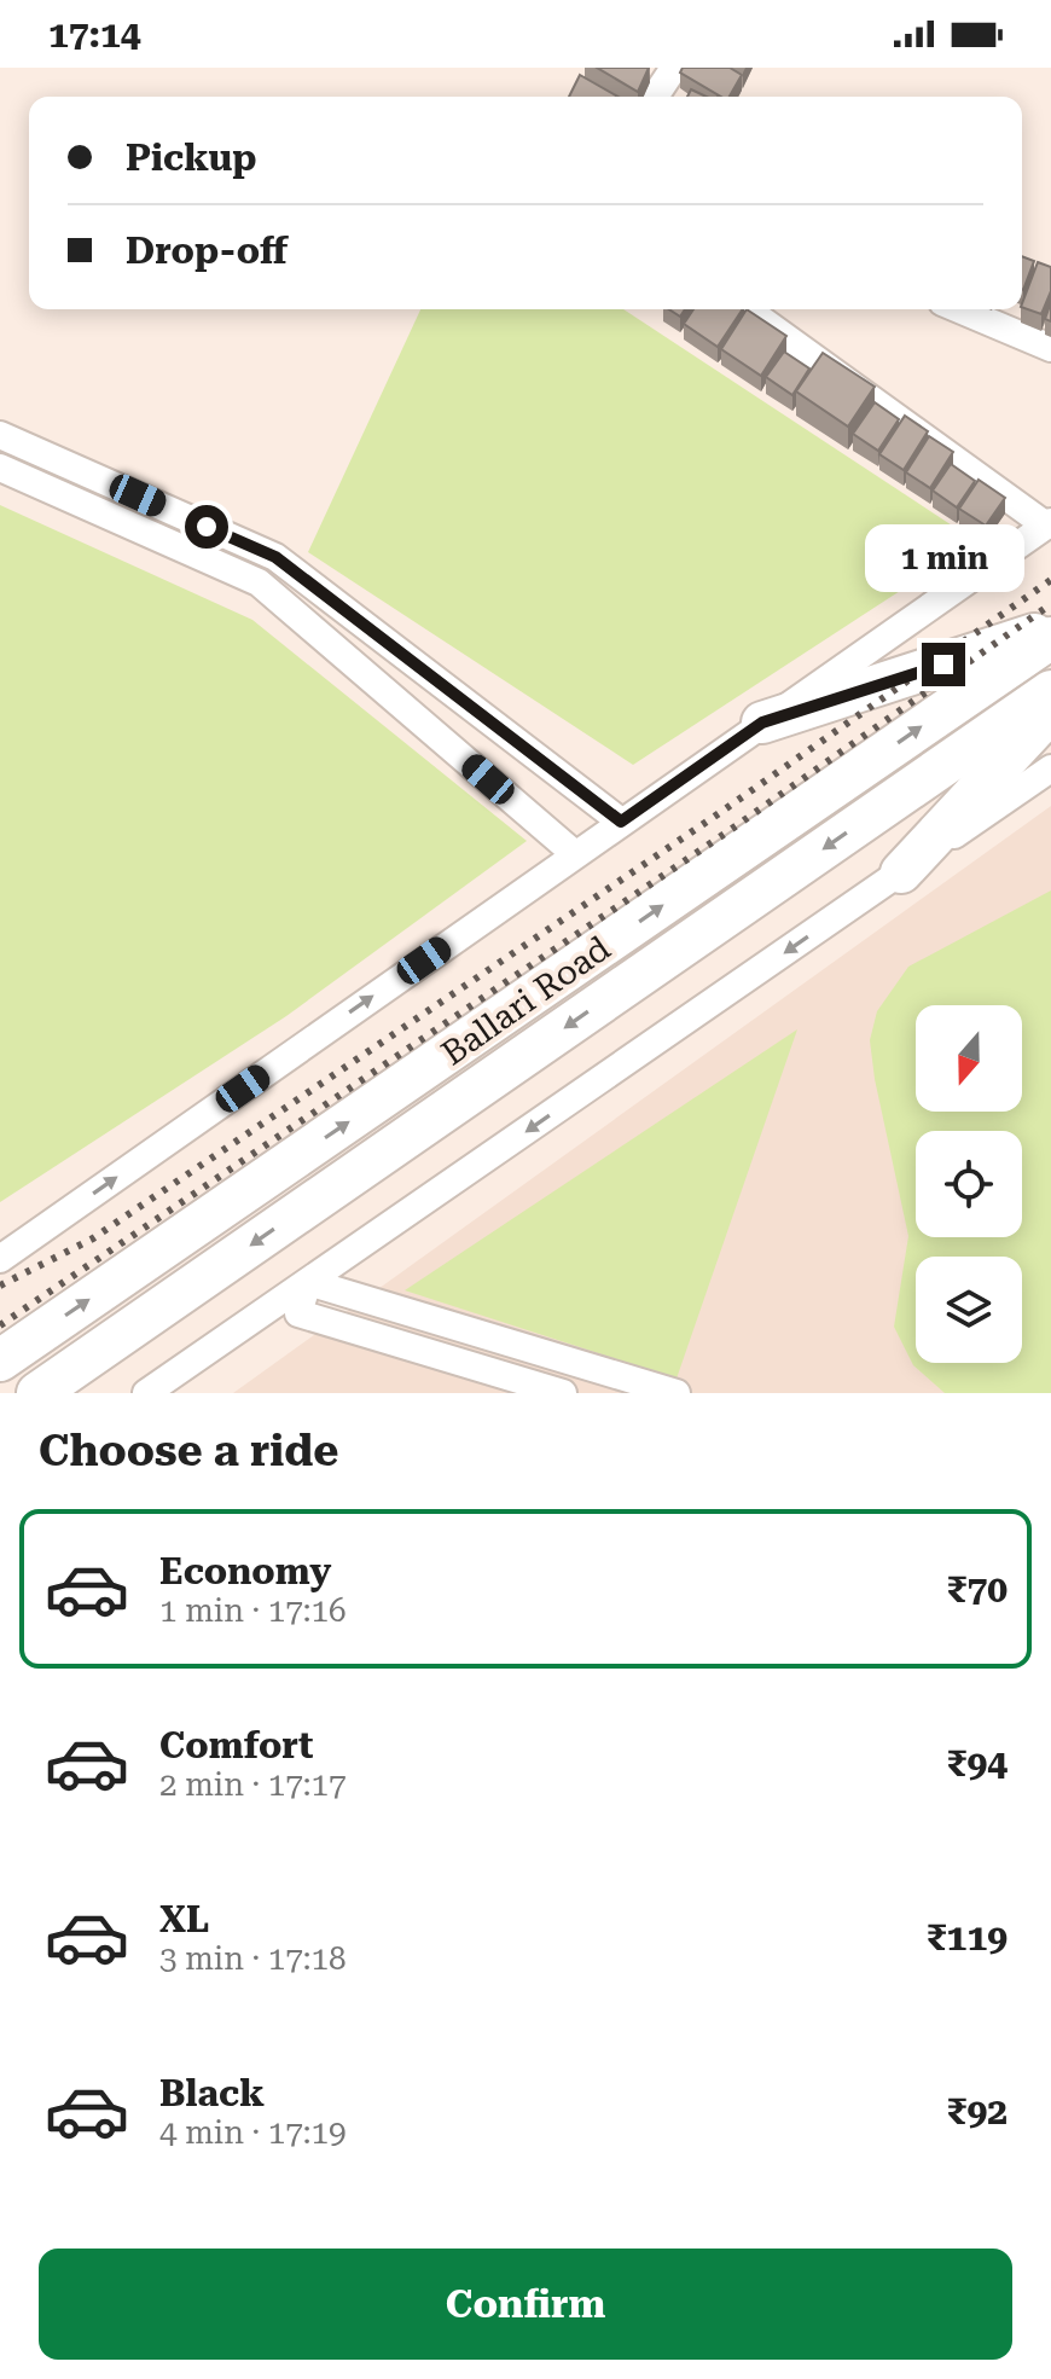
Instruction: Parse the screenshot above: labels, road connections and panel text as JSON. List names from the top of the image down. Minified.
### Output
{"streets":{"highway":["Ballari Road"]},"north":"bottom","page":{"status":"17:14","banner":["Pickup","Drop-off"],"bubble":"1 min","heading":"Choose a ride","list":[{"name":"Economy","note":"1 min · 17:16","value":"₹70"},{"name":"Comfort","note":"2 min · 17:17","value":"₹94"},{"name":"XL","note":"3 min · 17:18","value":"₹119"},{"name":"Black","note":"4 min · 17:19","value":"₹92"}],"buttons":"Confirm"}}
